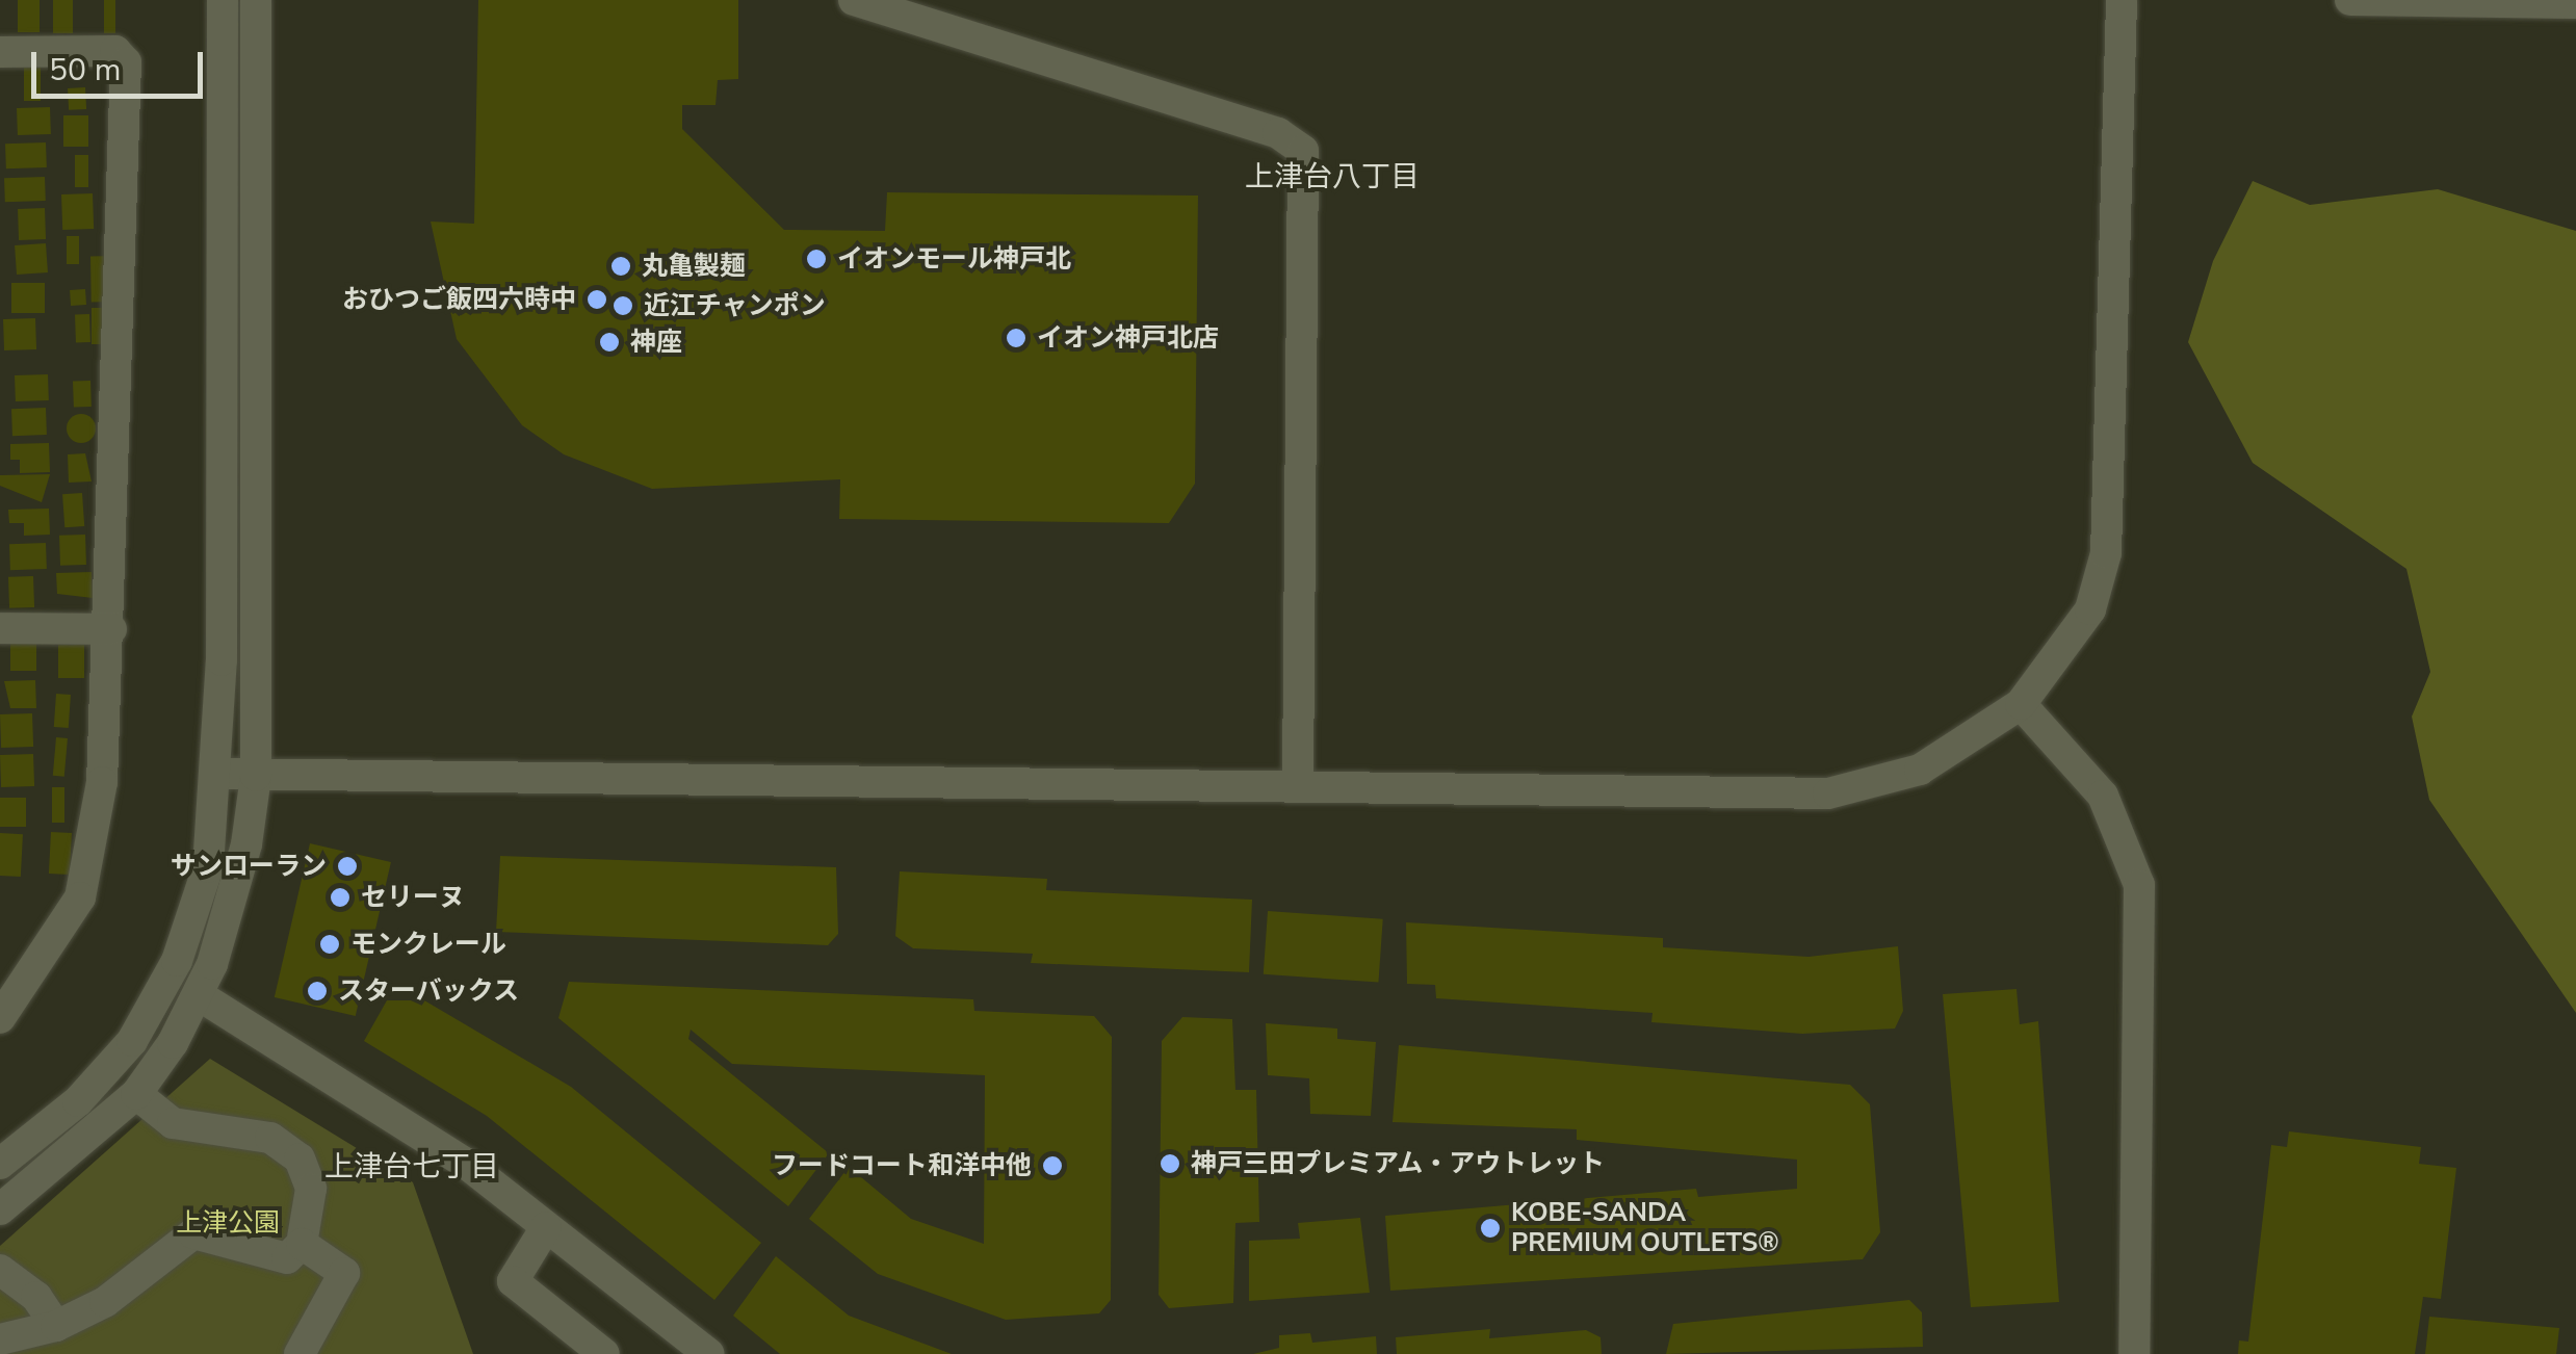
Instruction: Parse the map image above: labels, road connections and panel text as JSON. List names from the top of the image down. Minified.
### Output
{"districts":["上津台八丁目","上津台七丁目"],"parks":["上津公園"],"places":["イオンモール神戸北","丸亀製麺","おひつご飯四六時中","近江チャンポン","イオン神戸北店","神座","サンローラン","セリーヌ","モンクレール","スターバックス","神戸三田プレミアム・アウトレット","フードコート和洋中他","KOBE-SANDA PREMIUM OUTLETS®"],"scale_bar":"50 m"}
